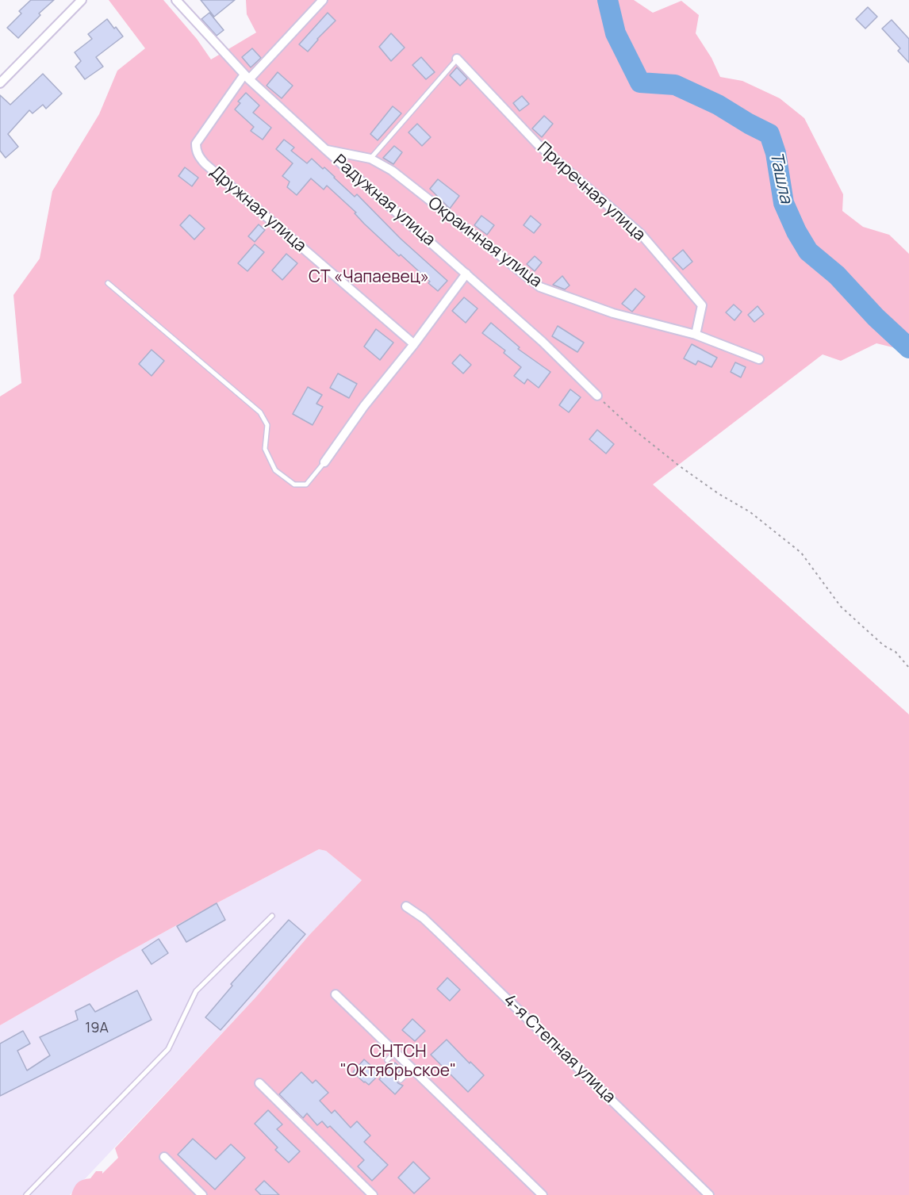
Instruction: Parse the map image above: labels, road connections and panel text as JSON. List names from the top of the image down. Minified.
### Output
{"streets":{"street":["Приречная улица","Радужная улица","Дружная улица","Окраинная улица","4-я Степная улица"]},"crossings":[["Приречная улица","Окраинная улица"],["Радужная улица","Дружная улица"],["Радужная улица","Окраинная улица"]],"water":["Ташла"],"parks":["СТ «Чапаевец»","СНТСН \"Октябрьское\""],"house_numbers":["19А"]}
